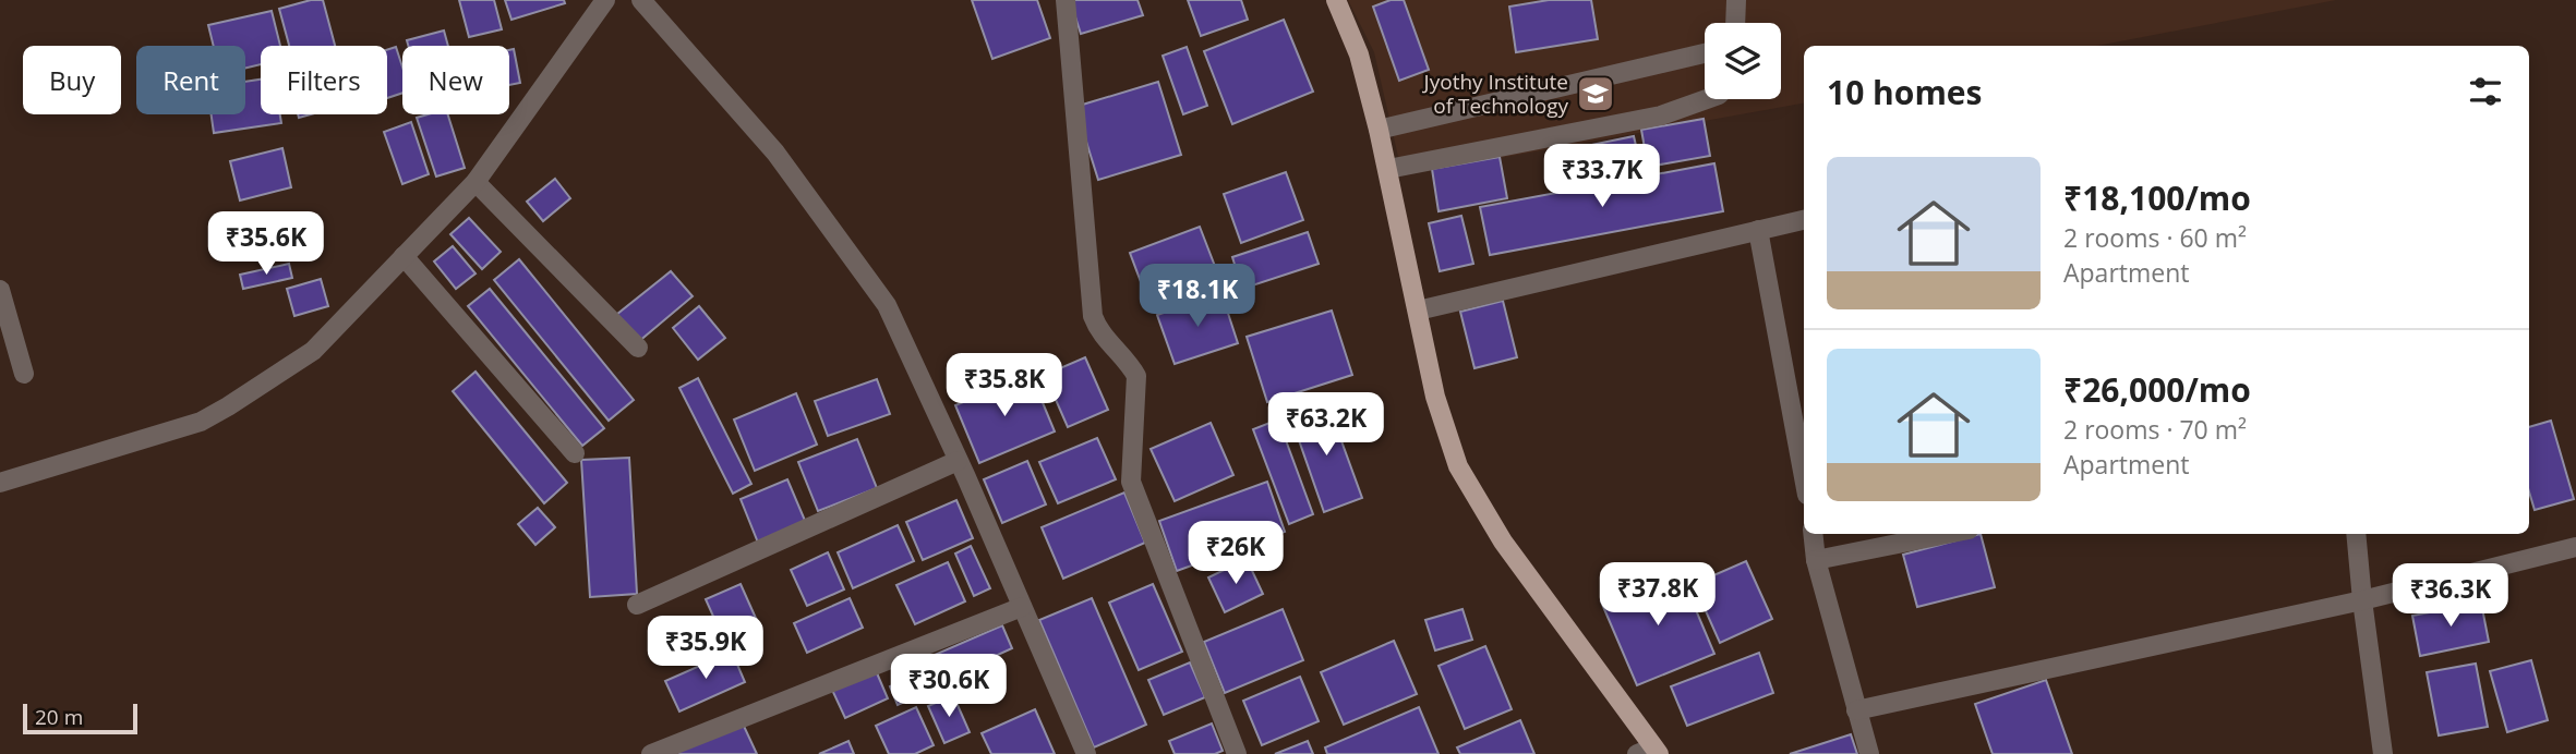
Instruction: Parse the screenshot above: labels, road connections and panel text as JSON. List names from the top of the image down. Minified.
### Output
{"places":{"school or university":["Jyothy Institute of Technology"]},"scale_bar":"20 m","page":{"chip":["Buy","Rent","Filters","New"],"heading":"10 homes","list":[{"name":"₹18,100/mo","note":"2 rooms · 60 m² · Apartment"},{"name":"₹26,000/mo","note":"2 rooms · 70 m² · Apartment"}],"price":["₹33.7K","₹35.6K","₹18.1K","₹35.8K","₹63.2K","₹26K","₹37.8K","₹36.3K","₹35.9K","₹30.6K"],"scale":"20 m"}}
